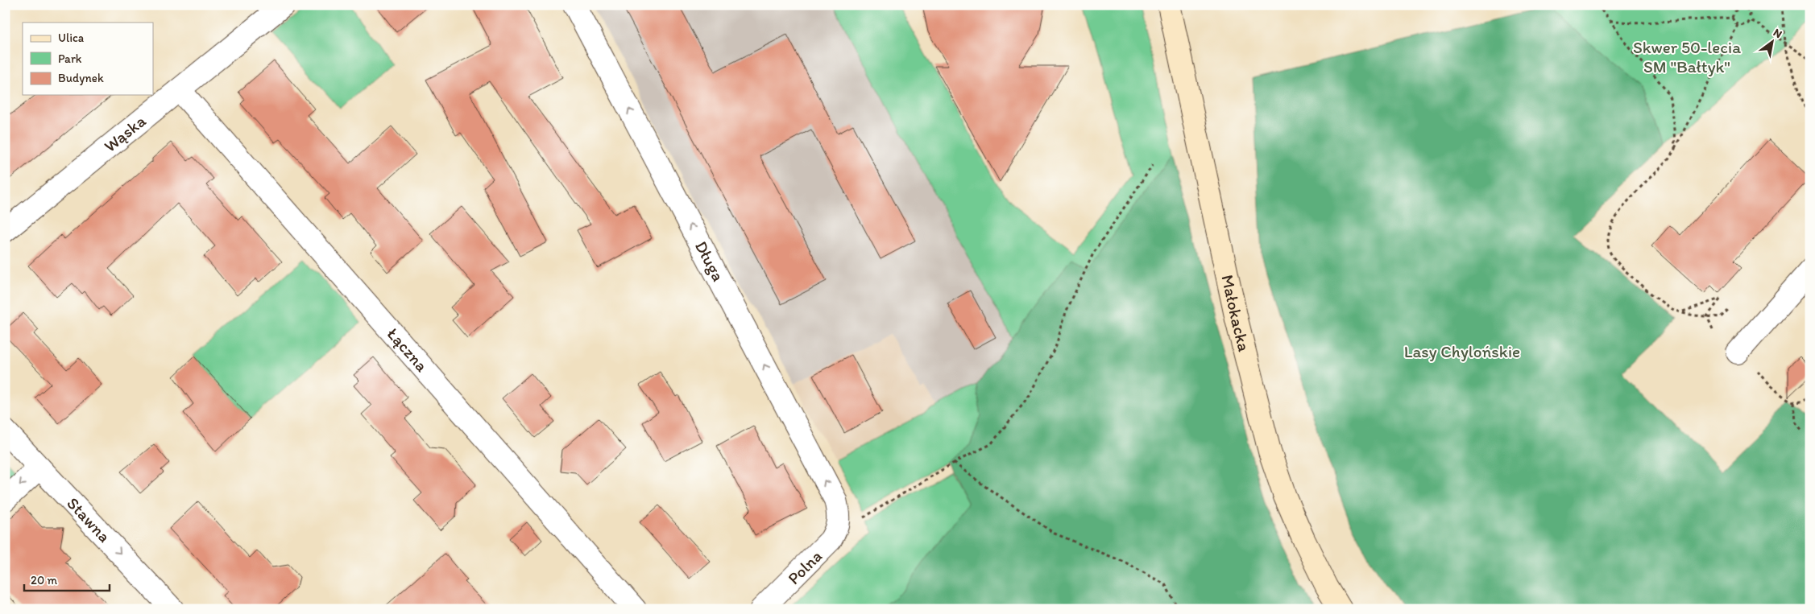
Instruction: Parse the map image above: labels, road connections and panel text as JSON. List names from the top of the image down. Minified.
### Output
{"streets":{"main road":["Małokacka"],"street":["Wąska","Długa","Łączna","Stawna","Polna"]},"crossings":[["Wąska","Łączna"],["Długa","Polna"]],"one_way":["Długa","Stawna"],"parks":["Skwer 50-lecia SM \"Bałtyk\"","Lasy Chylońskie"],"legend":["Ulica","Park","Budynek"],"scale_bar":"20 m","north":"top right"}
